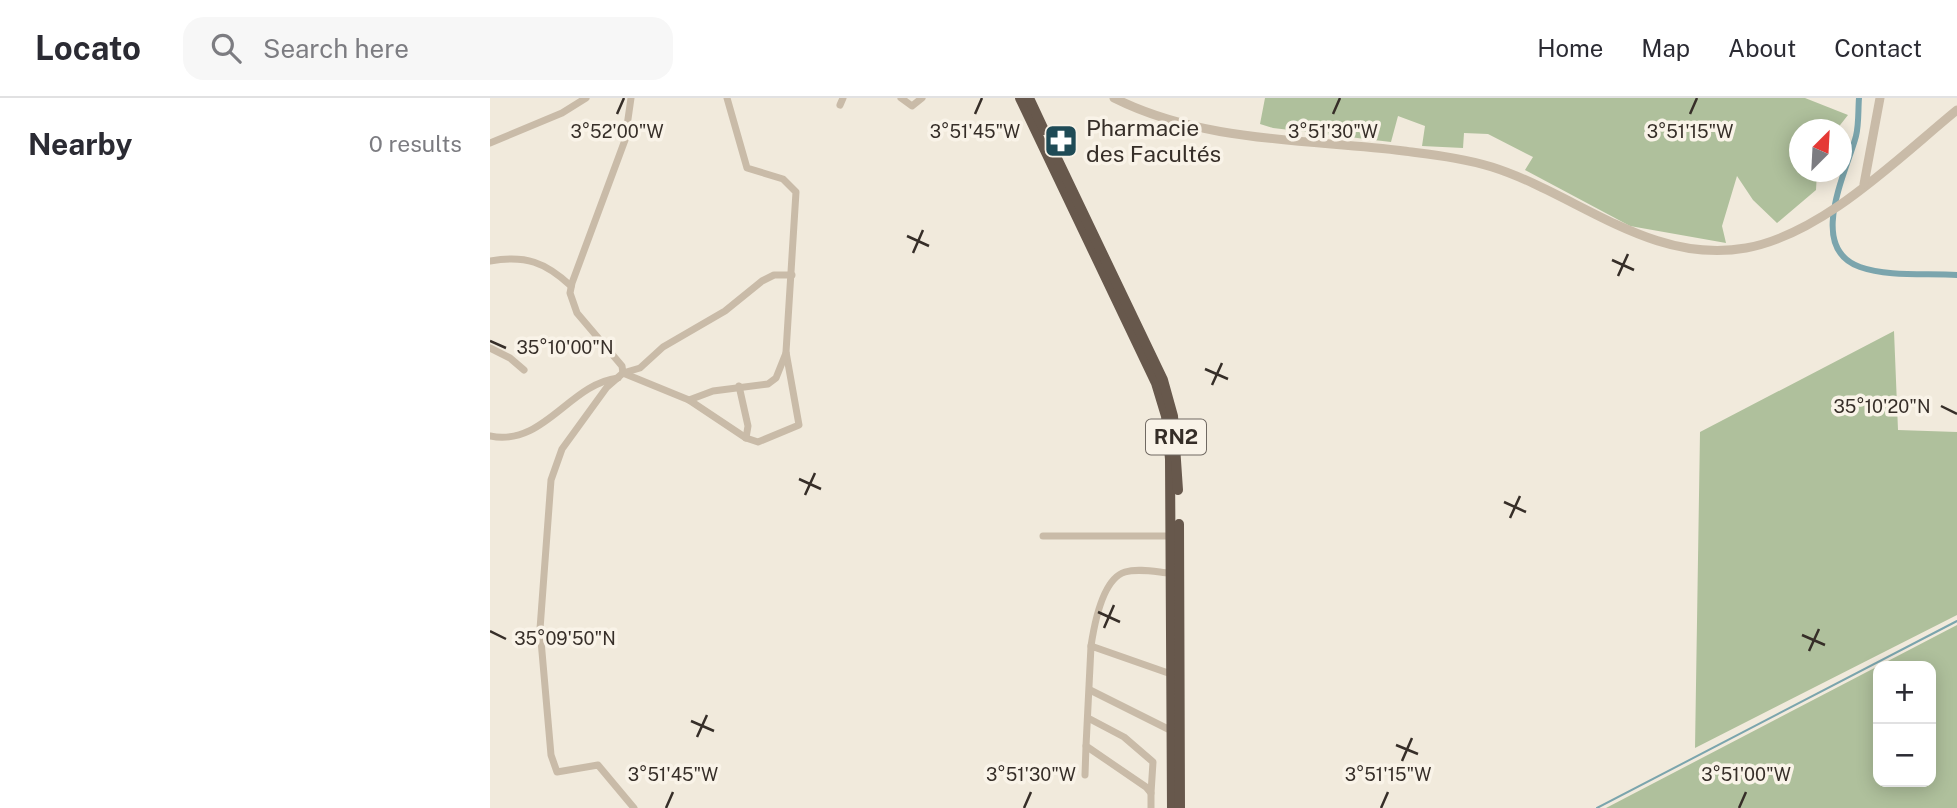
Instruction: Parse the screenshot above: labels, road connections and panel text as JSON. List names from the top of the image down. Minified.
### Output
{"streets":{"highway":["RN2"]},"places":{"pharmacy":["Pharmacie des Facultés"]},"north":"top right","page":{"header":"Locato","search":"Search here","nav":["Home","Map","About","Contact"],"heading":["Nearby","0 results"],"map_buttons":["+","−"]},"coordinates":["3°52'00\"W","3°51'45\"W","3°51'30\"W","3°51'15\"W","35°10'00\"N","35°10'20\"N","35°09'50\"N","3°51'00\"W"]}
